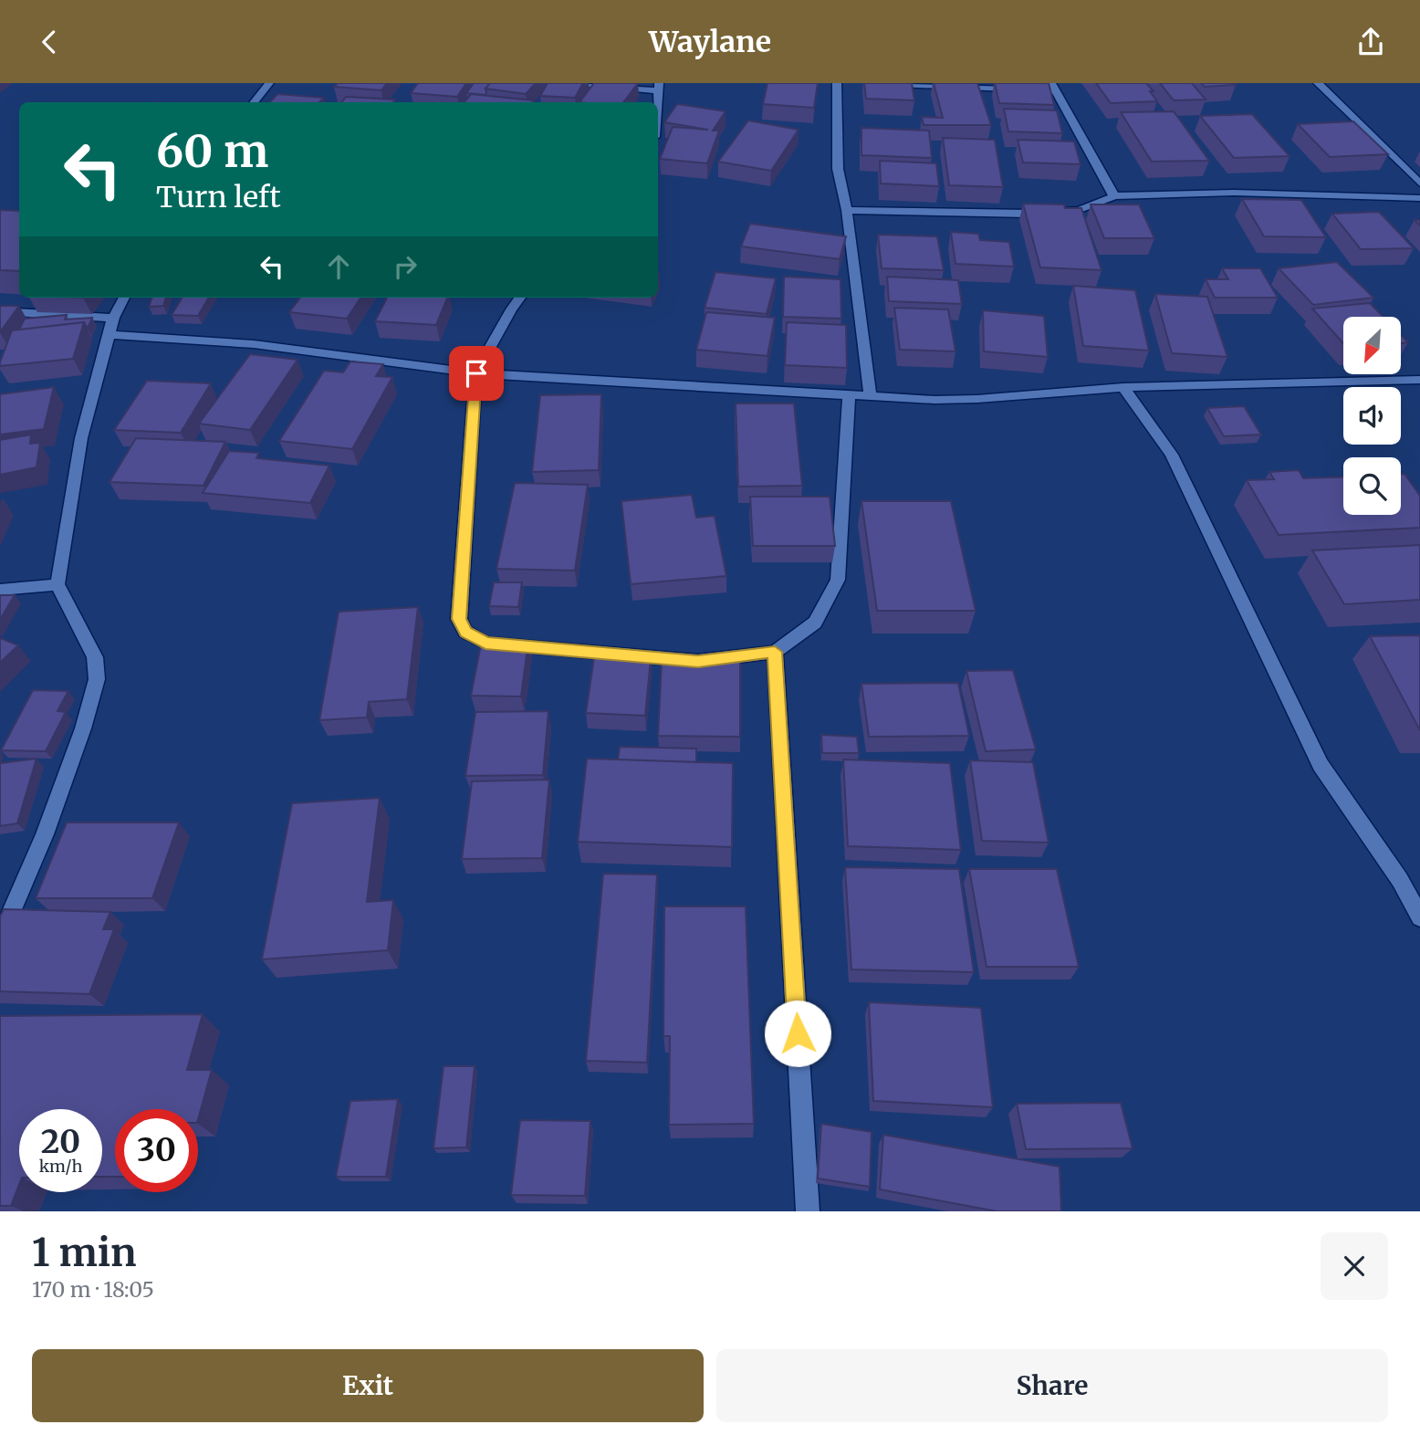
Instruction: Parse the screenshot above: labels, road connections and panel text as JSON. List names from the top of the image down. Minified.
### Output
{"north":"bottom left","page":{"header":"Waylane","turn":["60 m","Turn left"],"speed":"20 km/h","limit":"30","heading":["1 min","170 m · 18:05"],"buttons":["Exit","Share"]}}
